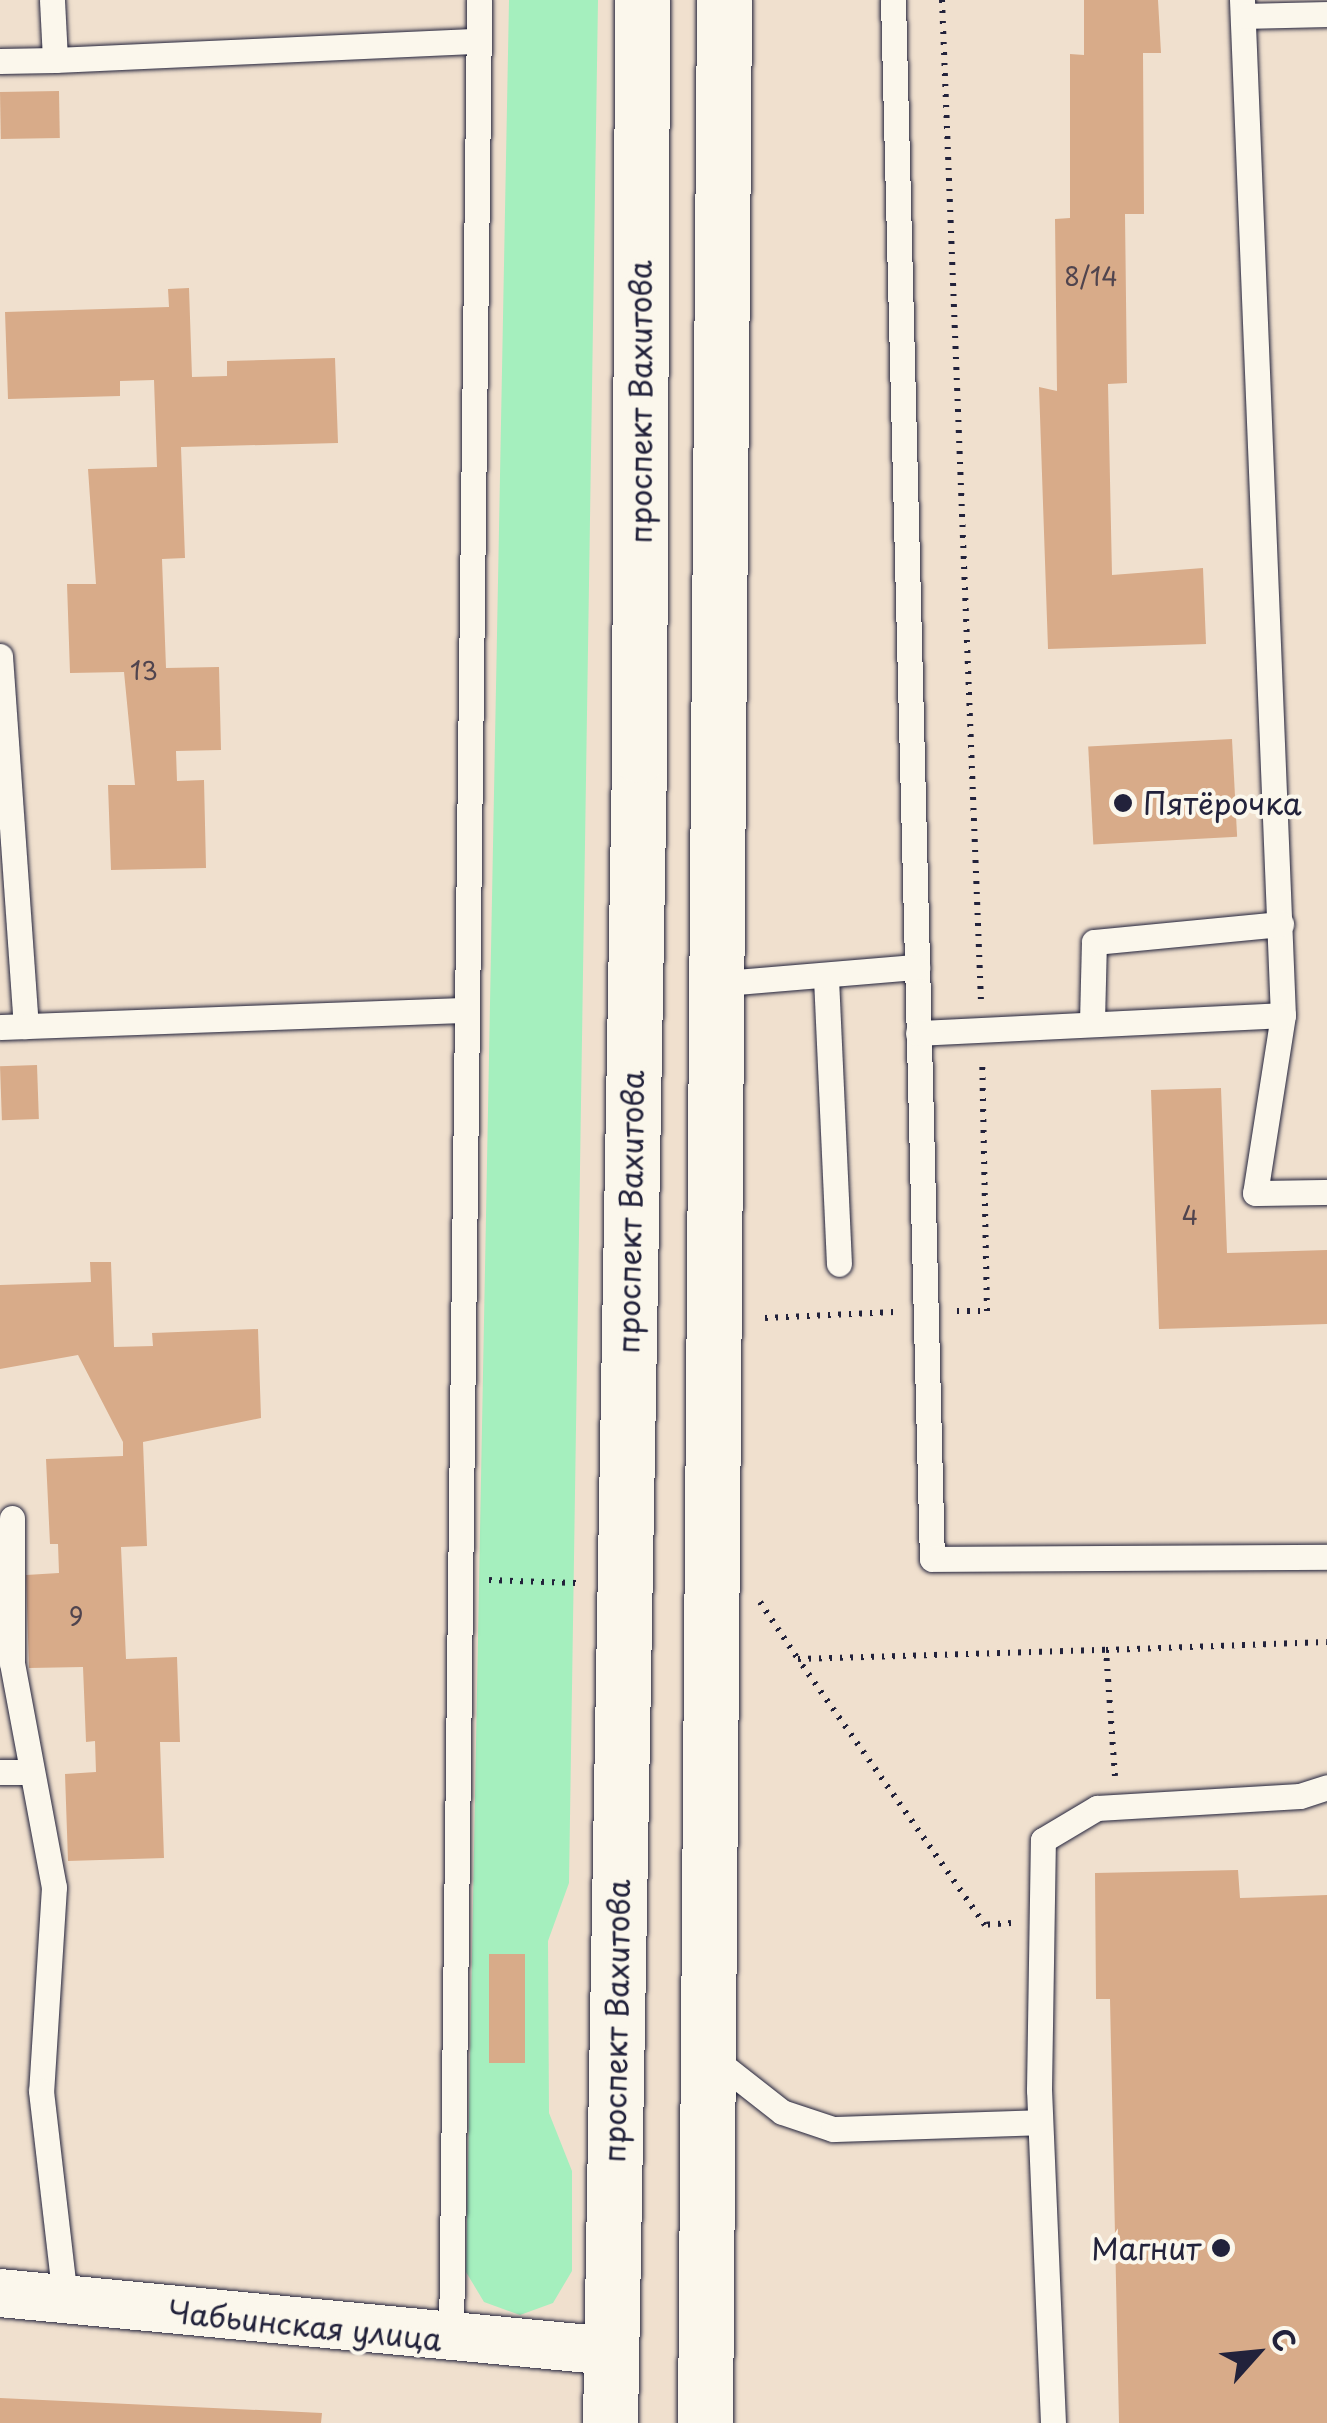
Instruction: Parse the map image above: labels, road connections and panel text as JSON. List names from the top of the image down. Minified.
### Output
{"streets":{"main road":["проспект Вахитова"],"street":["Чабьинская улица"]},"crossings":[["проспект Вахитова","Чабьинская улица"]],"places":["Пятёрочка","Магнит"],"house_numbers":["8/14","13","4","9"],"north":"top right"}
